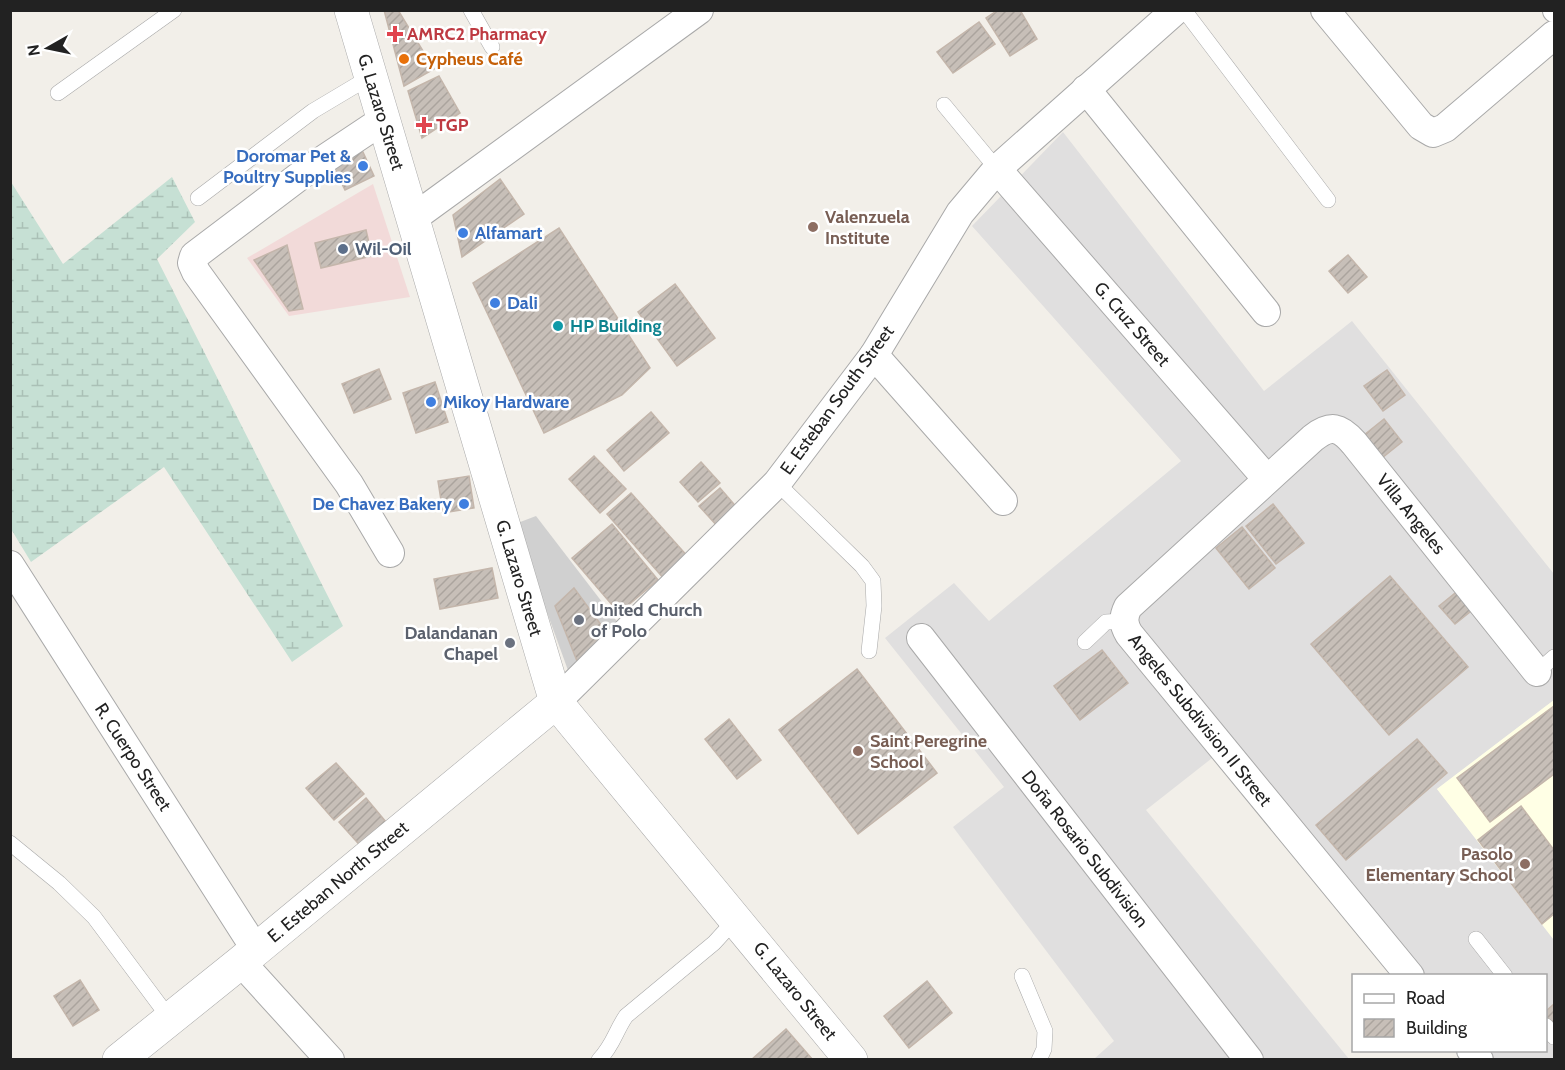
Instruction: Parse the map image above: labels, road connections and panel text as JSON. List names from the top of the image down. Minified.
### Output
{"streets":{"street":["G. Lazaro Street","G. Cruz Street","E. Esteban South Street","Villa Angeles","Angeles Subdivision II Street","R. Cuerpo Street","Doña Rosario Subdivision","E. Esteban North Street"]},"crossings":[["G. Lazaro Street","E. Esteban South Street"],["G. Lazaro Street","E. Esteban North Street"],["G. Cruz Street","E. Esteban South Street"],["G. Cruz Street","Villa Angeles"],["G. Cruz Street","Angeles Subdivision II Street"],["E. Esteban South Street","E. Esteban North Street"],["Villa Angeles","Angeles Subdivision II Street"],["R. Cuerpo Street","E. Esteban North Street"]],"places":{"health":["AMRC2 Pharmacy","TGP"],"other":["Cypheus Café","Doromar Pet & Poultry Supplies","Valenzuela Institute","Alfamart","Wil-Oil","Dali","HP Building","Mikoy Hardware","De Chavez Bakery","United Church of Polo","Dalandanan Chapel","Saint Peregrine School","Pasolo Elementary School"]},"legend":["Road","Building"],"north":"left"}
